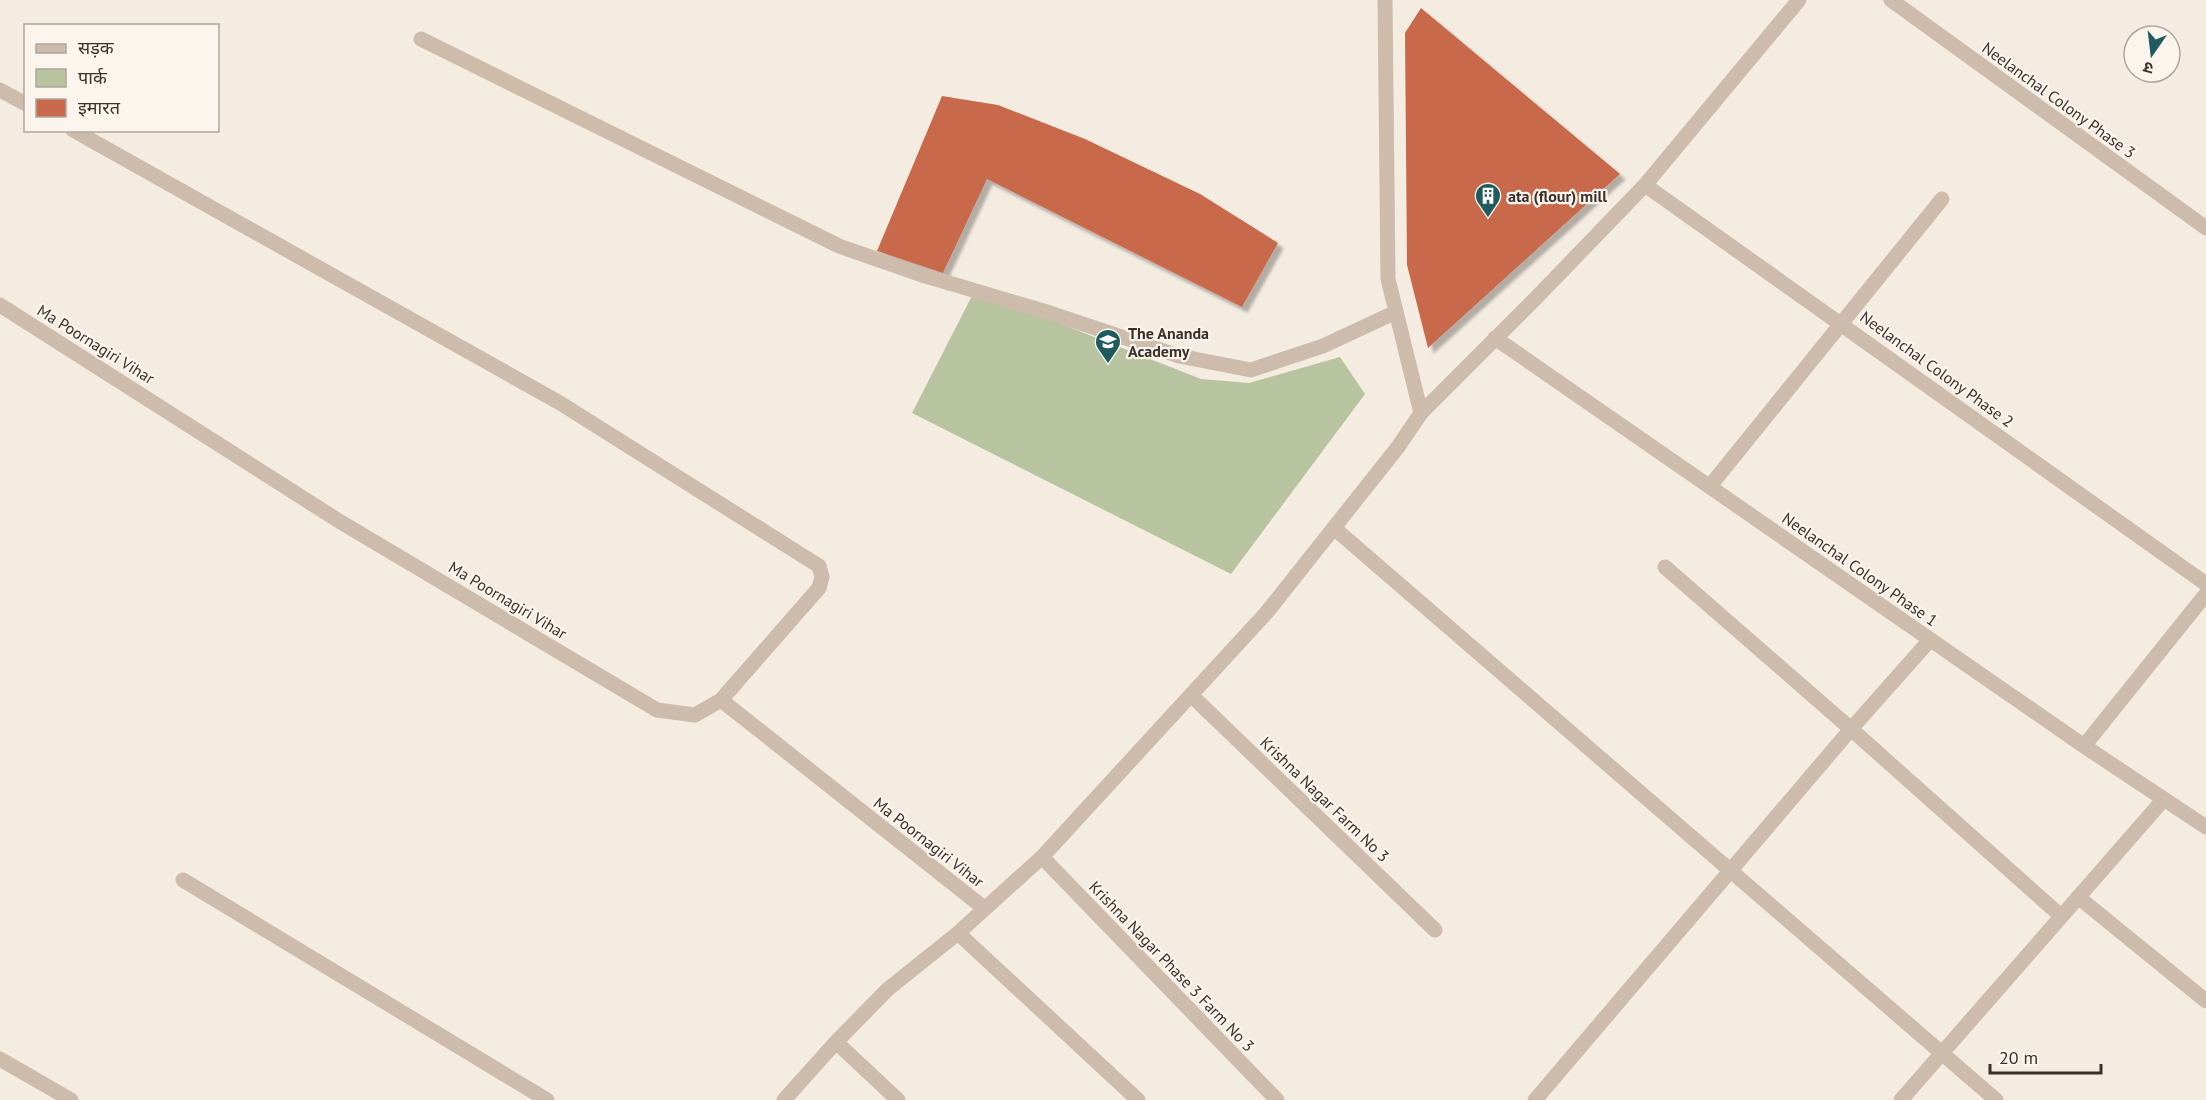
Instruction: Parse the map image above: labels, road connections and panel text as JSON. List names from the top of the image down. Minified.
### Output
{"streets":{"street":["Neelanchal Colony Phase 3","Ma Poornagiri Vihar","Neelanchal Colony Phase 2","Neelanchal Colony Phase 1","Krishna Nagar Farm No 3","Krishna Nagar Phase 3 Farm No 3"]},"places":{"building":["ata (flour) mill"],"school or university":["The Ananda Academy"]},"legend":["सड़क","पार्क","इमारत"],"scale_bar":"20 m","north":"bottom"}
